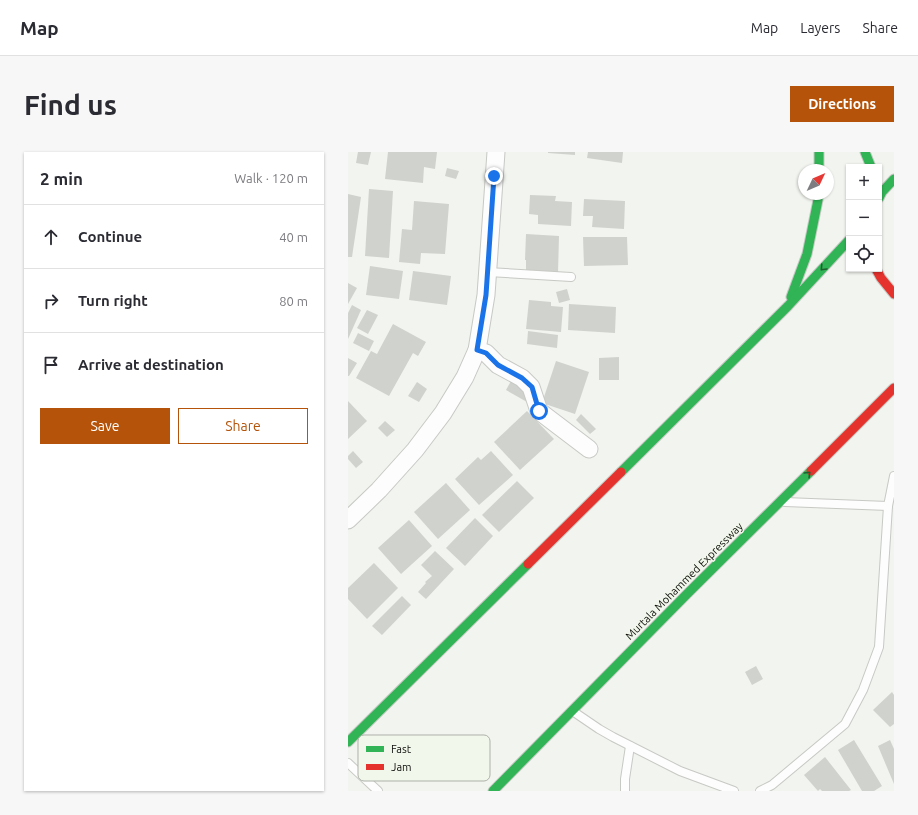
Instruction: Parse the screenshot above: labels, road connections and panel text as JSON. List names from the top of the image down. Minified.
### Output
{"streets":{"main road":["Murtala Mohammed Expressway"]},"legend":["Fast","Jam"],"north":"top right","page":{"header":"Map","nav":["Map","Layers","Share"],"buttons":["Directions",["Save","Share"]],"title":"Find us","heading":["2 min","Walk · 120 m"],"map_buttons":["+","−"],"list":[["Continue","40 m"],["Turn right","80 m"],"Arrive at destination"]}}
